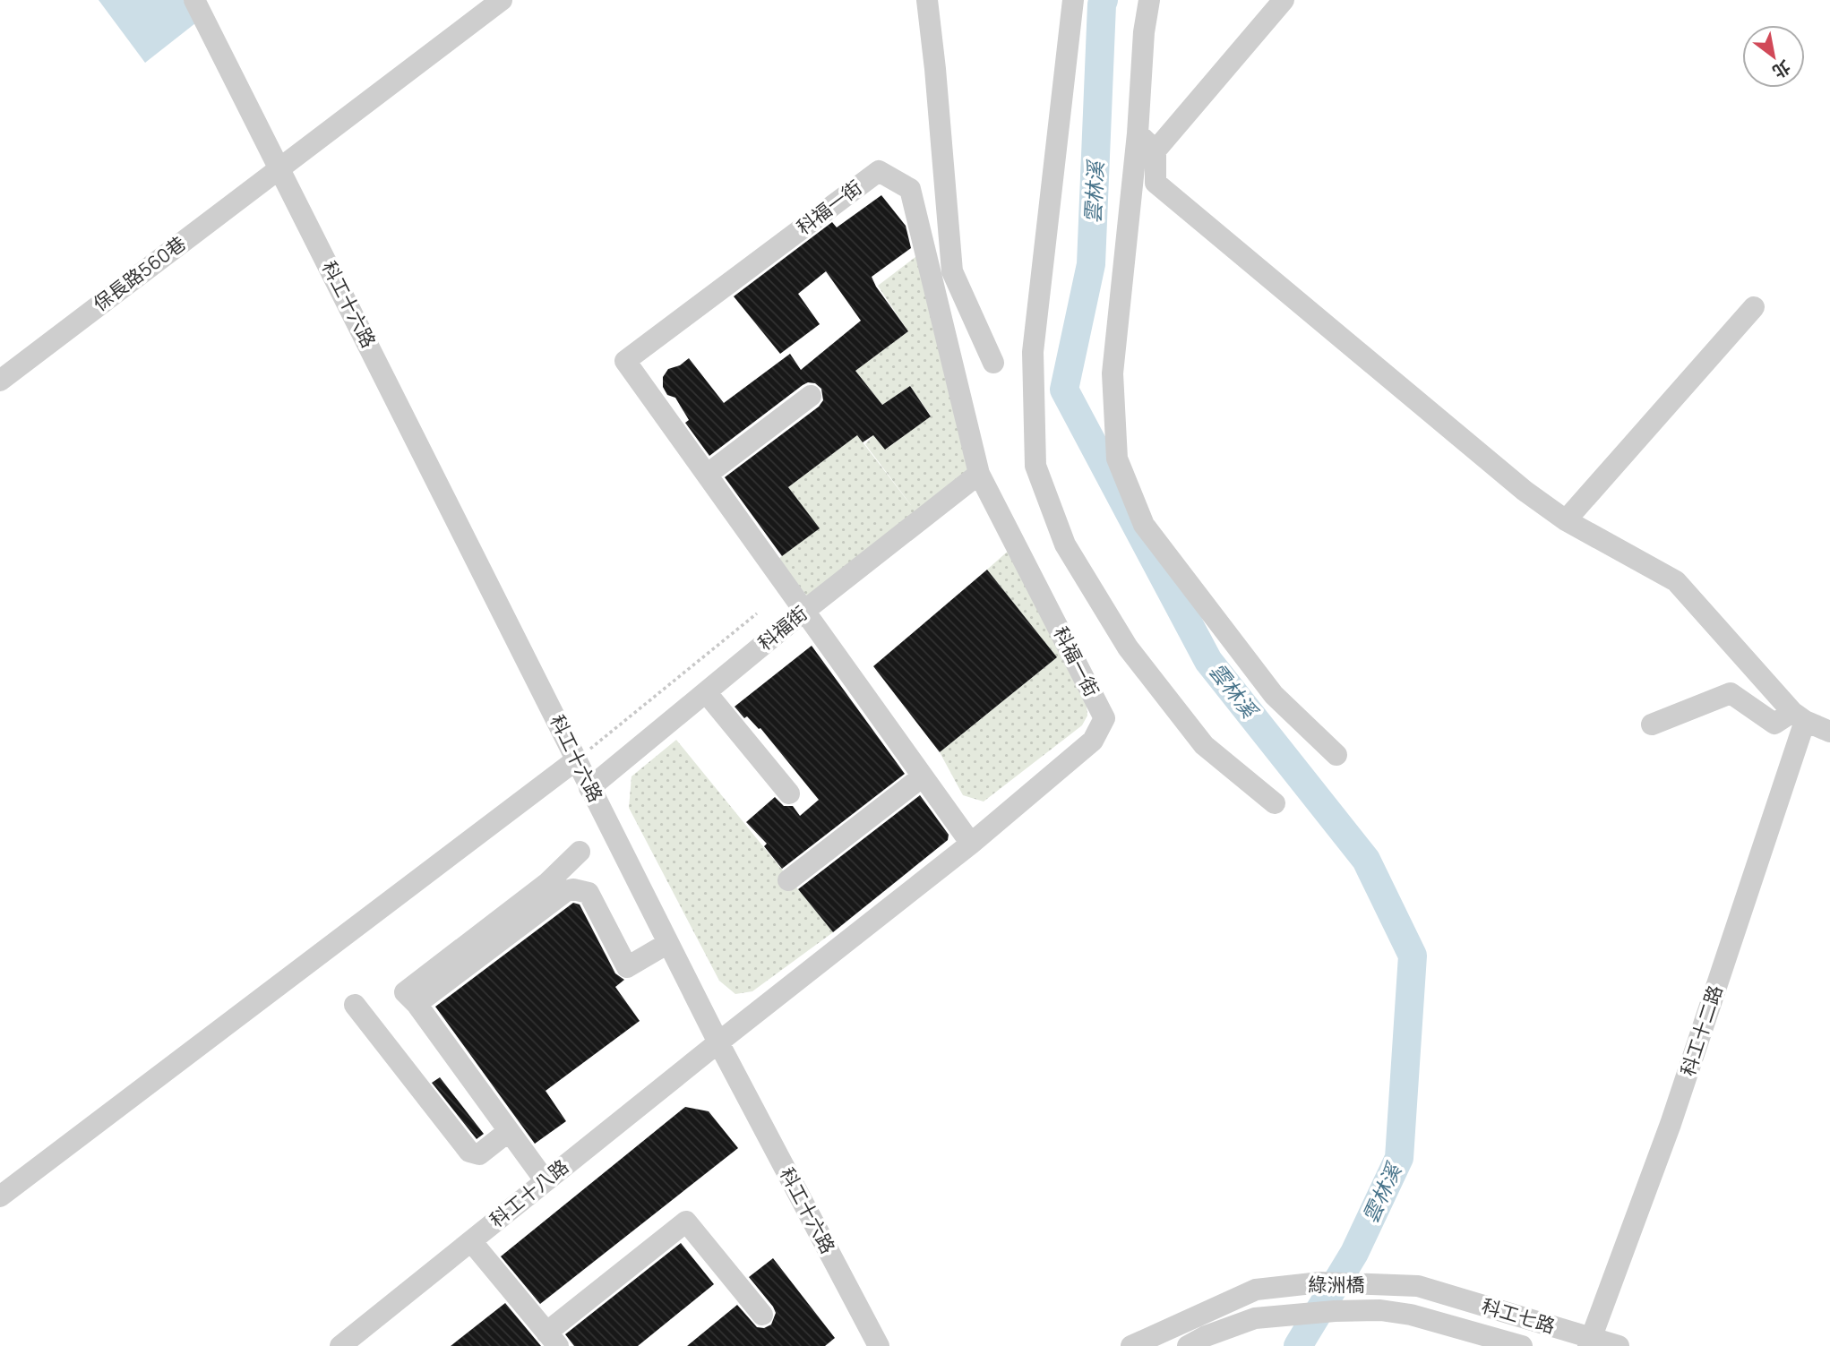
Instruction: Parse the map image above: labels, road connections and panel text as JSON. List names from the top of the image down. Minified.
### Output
{"streets":{"street":["科福一街","保長路560巷","科工十六路","科福街","科工十二路","科工十八路","綠洲橋","科工七路"]},"crossings":[["科福一街","科工十六路"],["科福一街","科福街"],["科福一街","科工十八路"],["保長路560巷","科工十六路"],["科工十六路","科福街"],["科工十六路","科工十八路"],["科工十二路","科工七路"],["綠洲橋","科工七路"]],"water":["雲林溪"],"north":"bottom right"}
